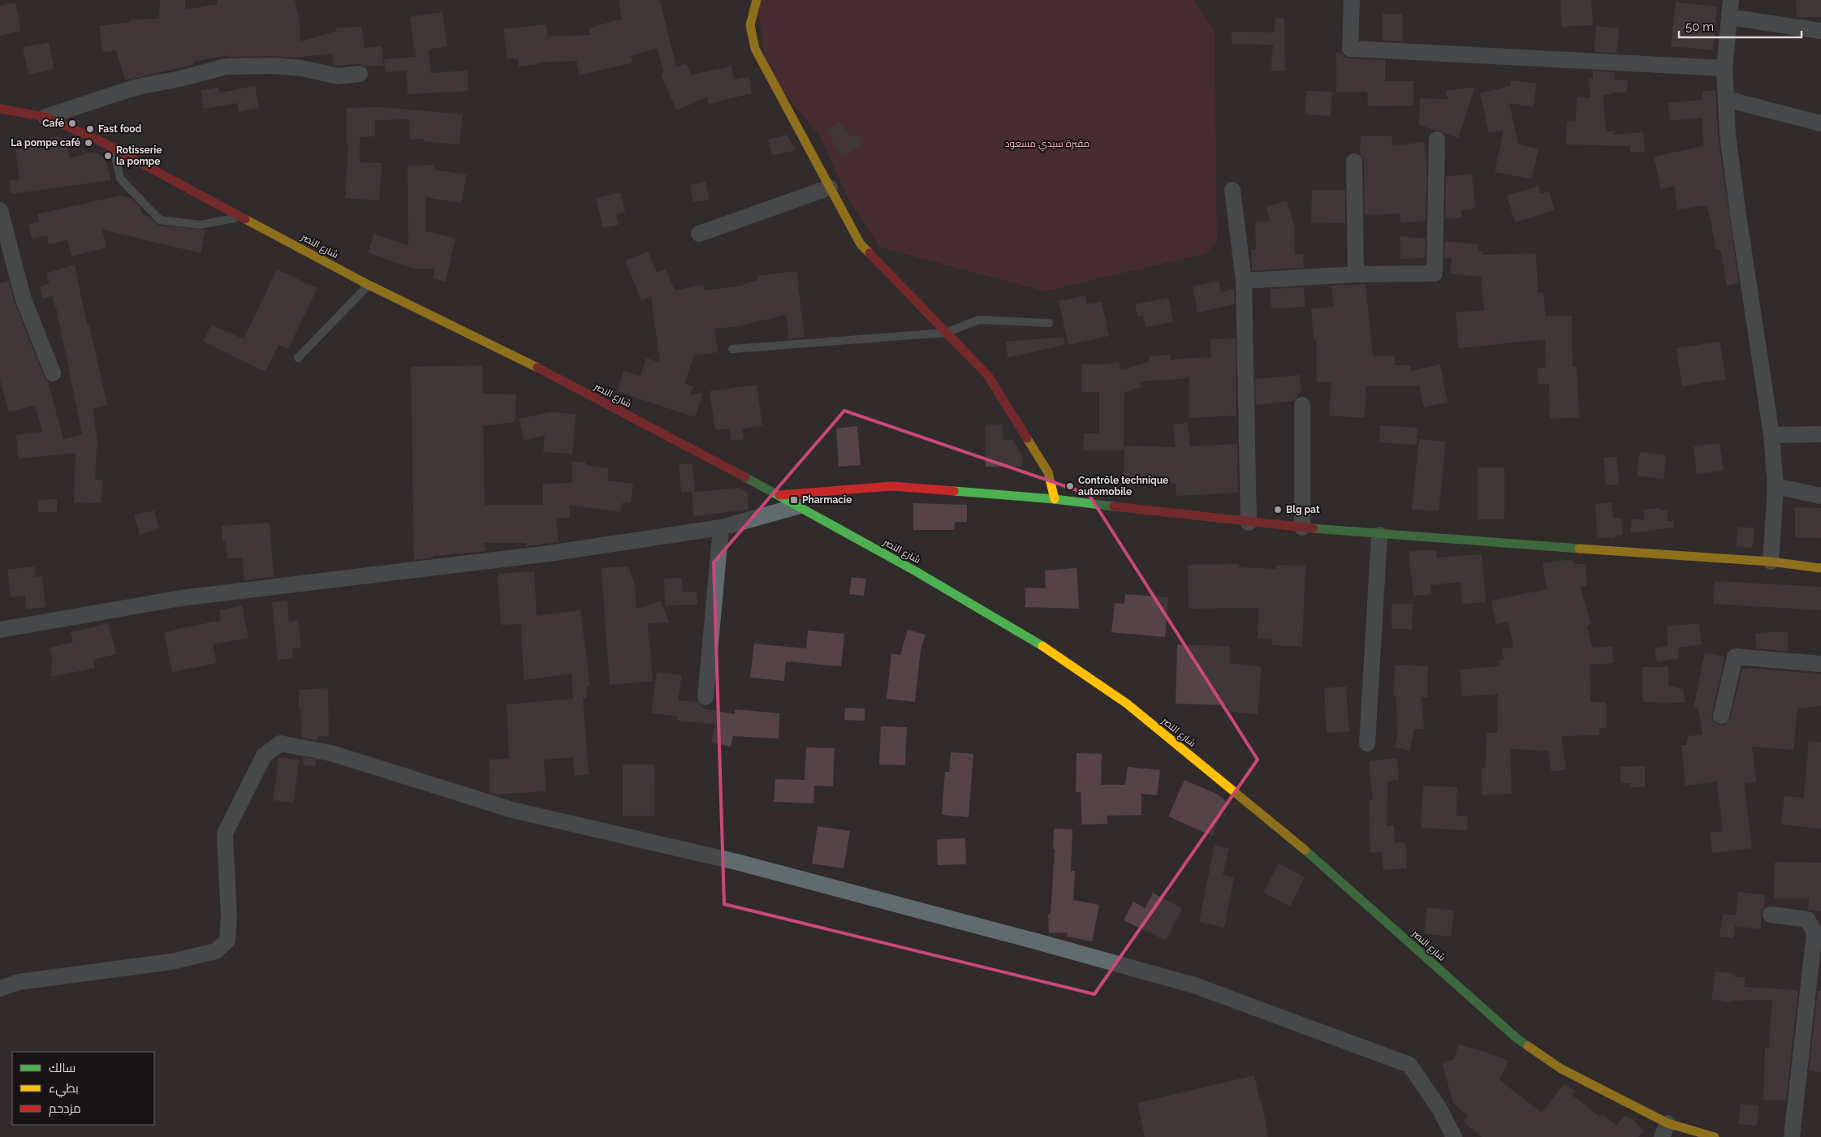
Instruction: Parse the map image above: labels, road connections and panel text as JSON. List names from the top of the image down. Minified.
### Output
{"streets":{"main road":["شارع النصر"]},"parks":["مقبرة سيدي مسعود"],"places":{"other":["Café","Fast food","La pompe café","Rotisserie la pompe","Contrôle technique automobile","Blg pat"],"transit":["Pharmacie"]},"legend":["سالك","بطيء","مزدحم"],"scale_bar":"50 m"}
